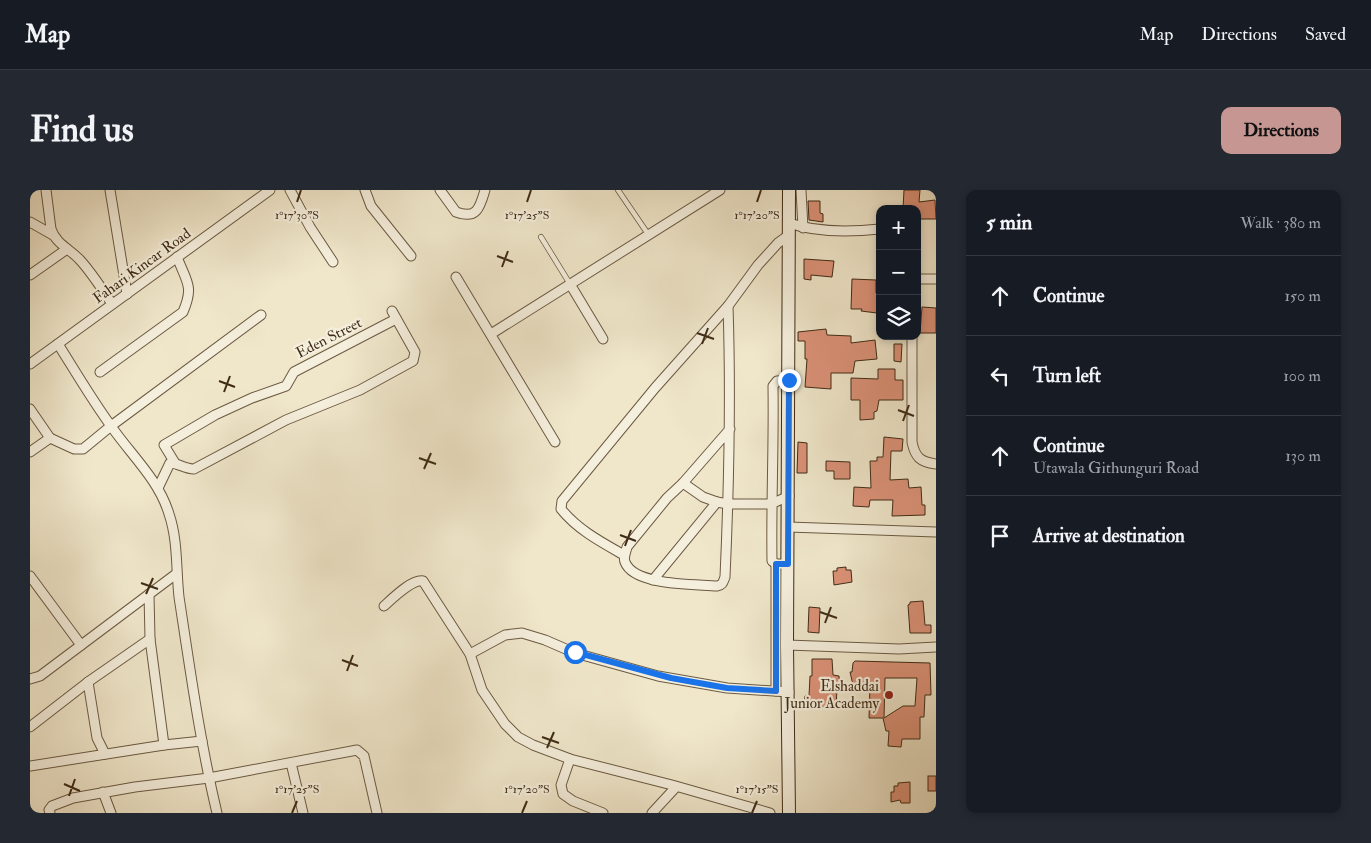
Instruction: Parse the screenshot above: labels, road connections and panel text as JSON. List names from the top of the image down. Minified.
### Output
{"streets":{"street":["Fahari Kincar Road","Eden Street"]},"places":["Elshaddai Junior Academy"],"page":{"header":"Map","nav":["Map","Directions","Saved"],"buttons":"Directions","title":"Find us","heading":["5 min","Walk · 380 m"],"map_buttons":["+","−"],"list":[["Continue","150 m"],["Turn left","100 m"],["Continue","Utawala Githunguri Road","130 m"],"Arrive at destination"]},"coordinates":["1°17'20\"S","1°17'30\"S","1°17'25\"S","1°17'15\"S"]}
